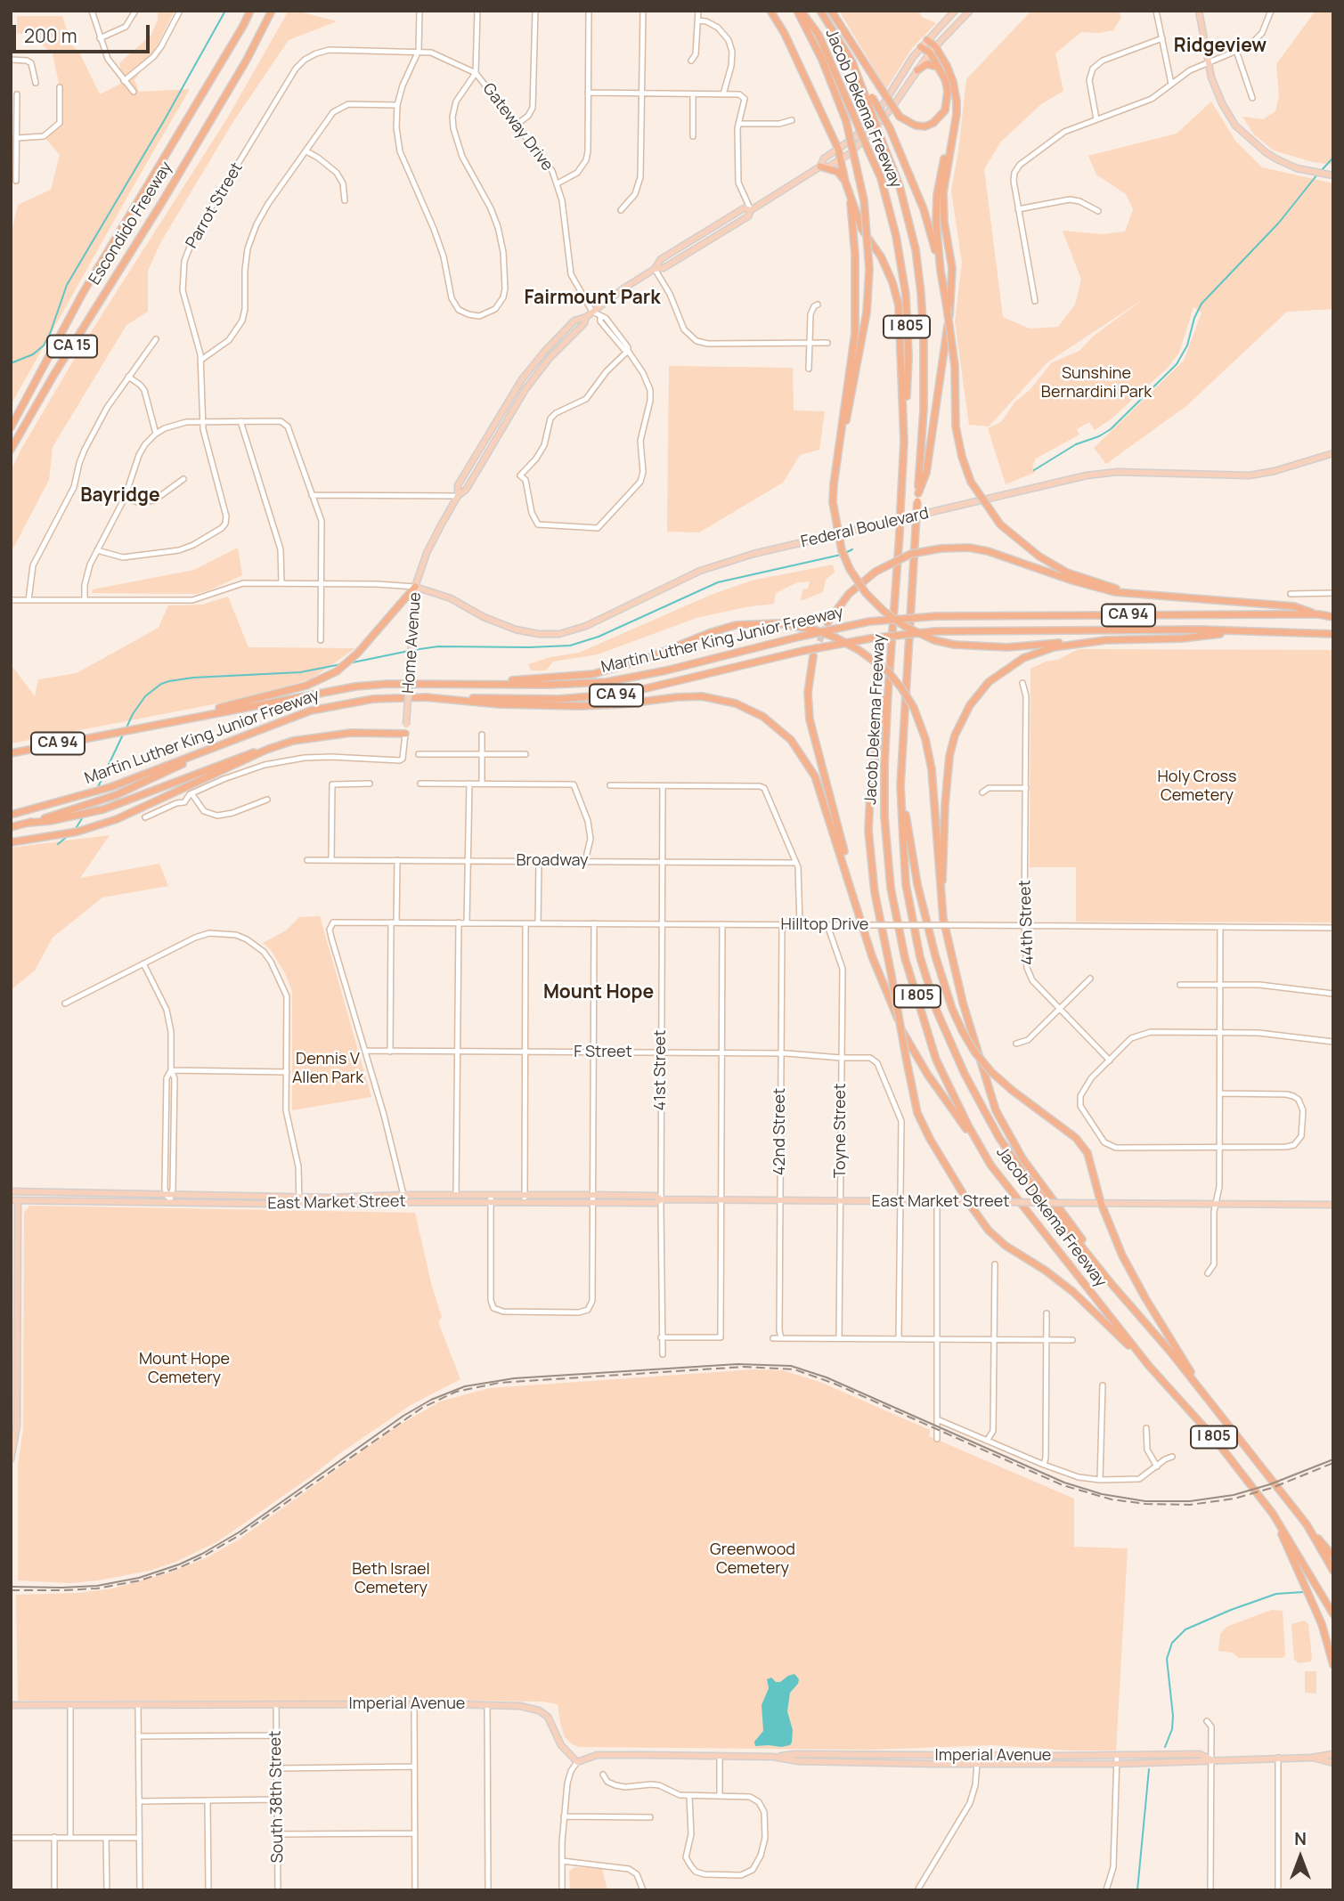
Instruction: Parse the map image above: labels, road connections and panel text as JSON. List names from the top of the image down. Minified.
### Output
{"streets":{"highway":["Jacob Dekema Freeway","Escondido Freeway","I 805","CA 15","CA 94","Martin Luther King Junior Freeway"],"main road":["Federal Boulevard","Home Avenue","East Market Street","Imperial Avenue"],"street":["Gateway Drive","Parrot Street","Broadway","44th Street","Hilltop Drive","F Street","41st Street","Toyne Street","42nd Street","South 38th Street"]},"crossings":[["Gateway Drive","Parrot Street"],["Gateway Drive","Home Avenue"],["Federal Boulevard","Home Avenue"],["Broadway","41st Street"],["44th Street","Hilltop Drive"],["Hilltop Drive","F Street"],["Hilltop Drive","41st Street"],["Hilltop Drive","Toyne Street"],["Hilltop Drive","42nd Street"],["F Street","41st Street"],["F Street","Toyne Street"],["F Street","42nd Street"],["F Street","East Market Street"],["41st Street","East Market Street"],["Toyne Street","East Market Street"],["42nd Street","East Market Street"],["Imperial Avenue","South 38th Street"]],"districts":["Ridgeview","Fairmount Park","Bayridge","Mount Hope"],"parks":["Sunshine Bernardini Park","Holy Cross Cemetery","Dennis V Allen Park","Mount Hope Cemetery","Greenwood Cemetery","Beth Israel Cemetery"],"scale_bar":"200 m","north":"top"}
